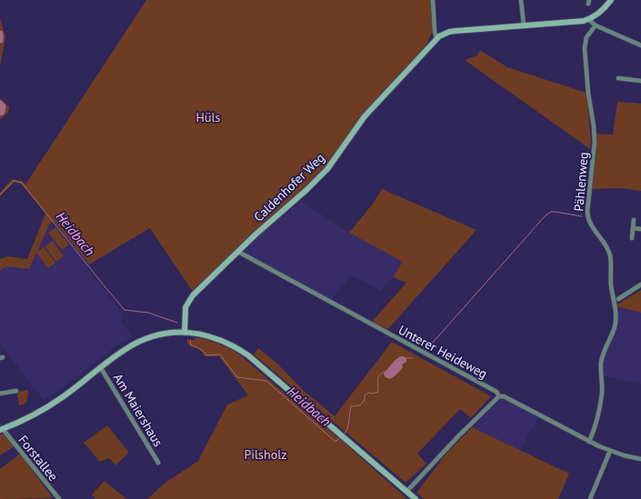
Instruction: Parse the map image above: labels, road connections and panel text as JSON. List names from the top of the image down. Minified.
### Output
{"streets":{"main road":["Caldenhofer Weg"],"street":["Pählenweg","Unterer Heideweg","Am Maiershaus","Forstallee"]},"crossings":[["Pählenweg","Unterer Heideweg"],["Caldenhofer Weg","Unterer Heideweg"]],"water":["Heidbach"],"parks":["Hüls","Pilsholz"]}
